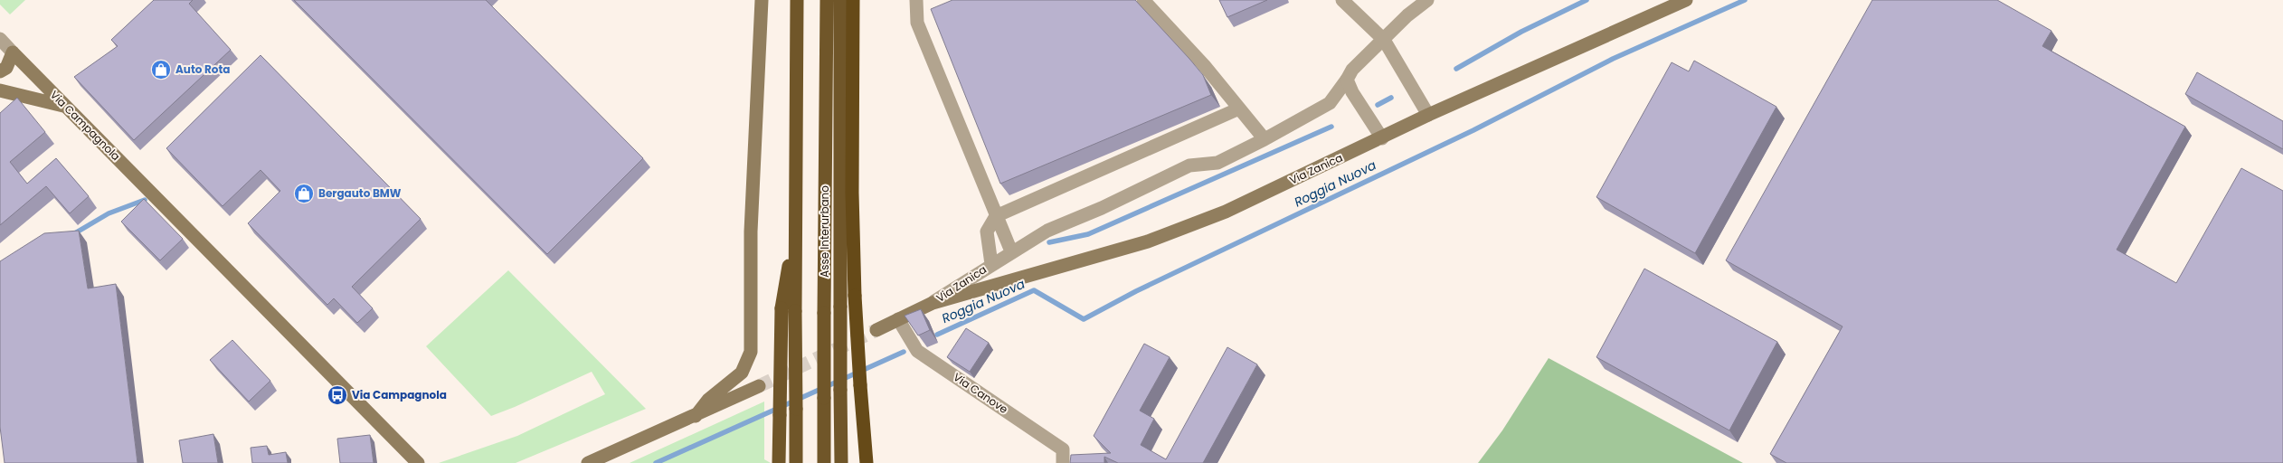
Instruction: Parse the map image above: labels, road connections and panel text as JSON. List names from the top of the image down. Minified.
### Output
{"streets":{"highway":["Asse Interurbano"],"main road":["Via Campagnola","Via Zanica"],"street":["Via Canove"]},"crossings":[["Via Zanica","Via Canove"]],"water":["Roggia Nuova"],"places":{"shop":["Auto Rota","Bergauto BMW"],"bus stop":["Via Campagnola"]}}
